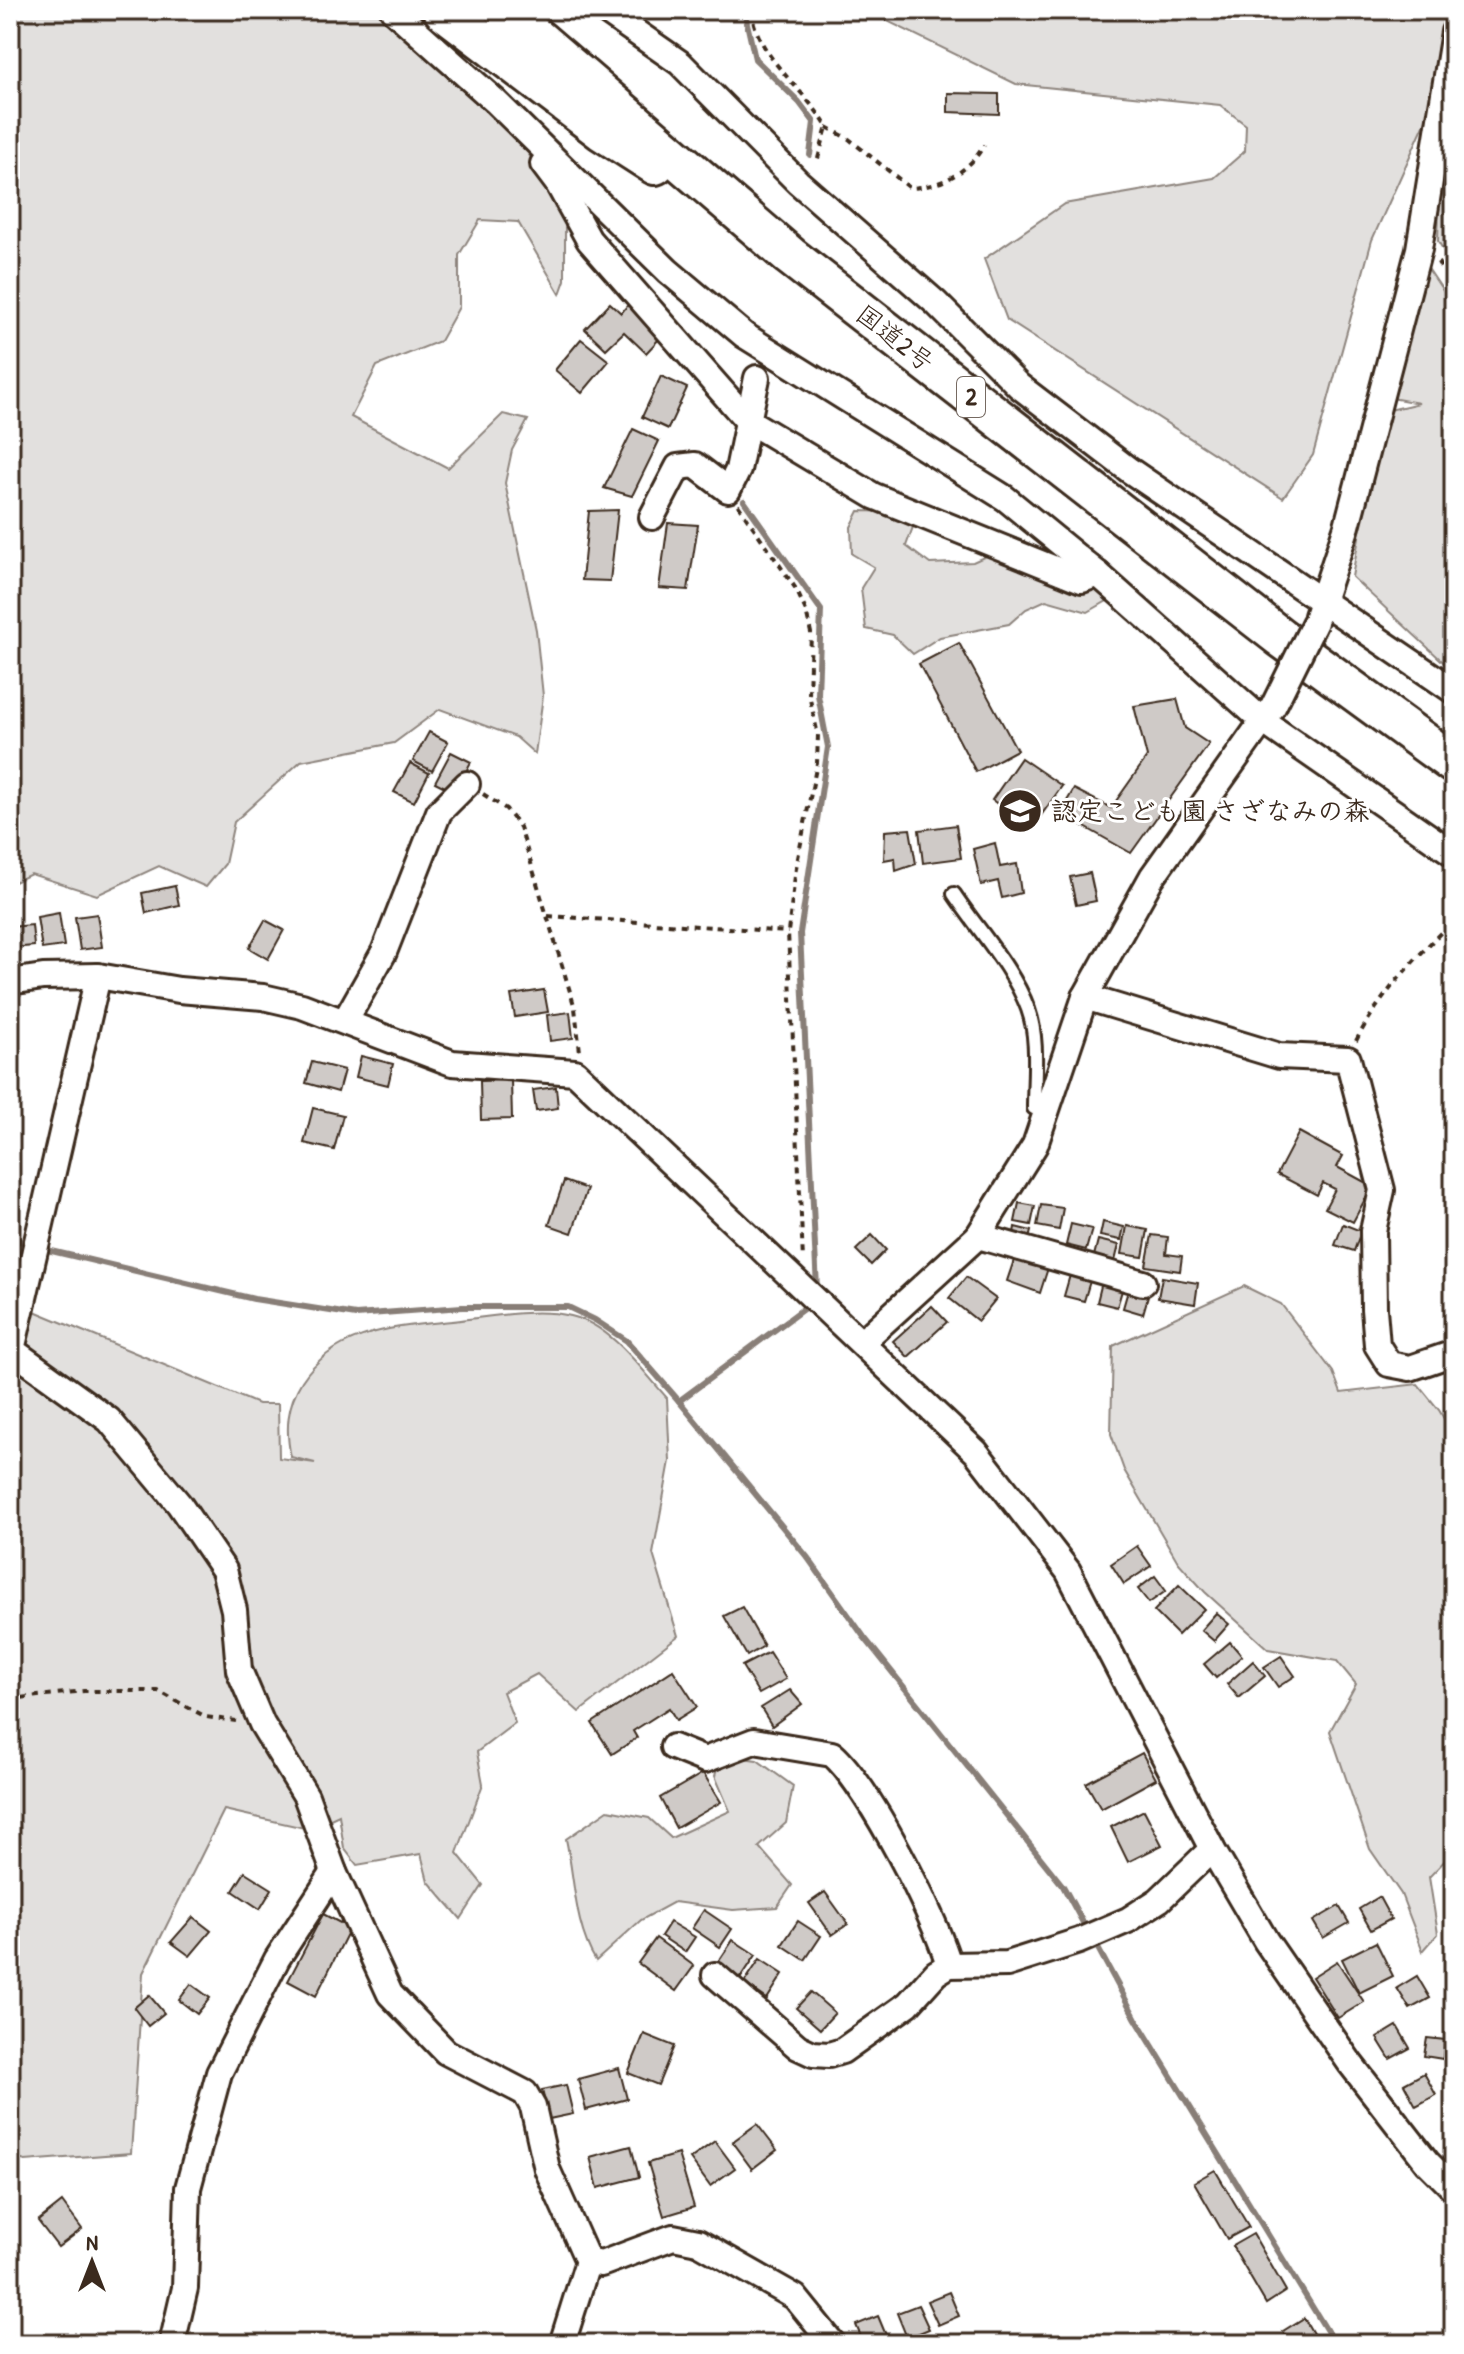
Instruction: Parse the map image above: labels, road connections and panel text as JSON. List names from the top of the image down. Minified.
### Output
{"streets":{"highway":["国道2号","2"]},"places":{"school or university":["認定こども園 さざなみの森"]},"north":"top"}
